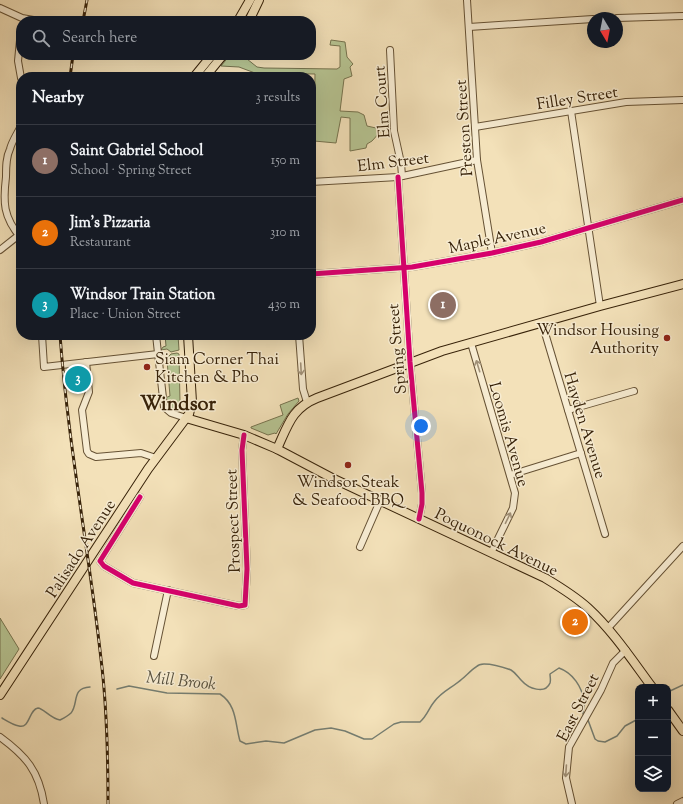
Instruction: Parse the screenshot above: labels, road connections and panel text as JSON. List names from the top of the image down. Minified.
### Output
{"streets":{"main road":["Poquonock Avenue","Palisado Avenue"],"street":["Filley Street","Elm Court","Preston Street","Elm Street","Maple Avenue","Spring Street","Hayden Avenue","Loomis Avenue","Prospect Street","East Street"]},"crossings":[["Filley Street","Preston Street"],["Elm Court","Elm Street"],["Elm Court","Spring Street"],["Preston Street","Elm Street"],["Preston Street","Maple Avenue"],["Elm Street","Spring Street"],["Maple Avenue","Spring Street"],["Spring Street","Poquonock Avenue"],["Loomis Avenue","Poquonock Avenue"],["Prospect Street","Poquonock Avenue"],["Poquonock Avenue","Palisado Avenue"],["Poquonock Avenue","East Street"]],"one_way":["Loomis Avenue","East Street"],"districts":["Windsor"],"water":["Mill Brook"],"places":["Windsor Housing Authority","Siam Corner Thai Kitchen & Pho","Windsor Steak & Seafood BBQ"],"north":"bottom","page":{"search":"Search here","heading":["Nearby","3 results"],"list":[{"mark":"1","name":"Saint Gabriel School","note":"School · Spring Street","value":"150 m"},{"mark":"2","name":"Jim's Pizzaria","note":"Restaurant","value":"310 m"},{"mark":"3","name":"Windsor Train Station","note":"Place · Union Street","value":"430 m"}],"pins":["1","3","2"],"map_buttons":["+","−"]}}
